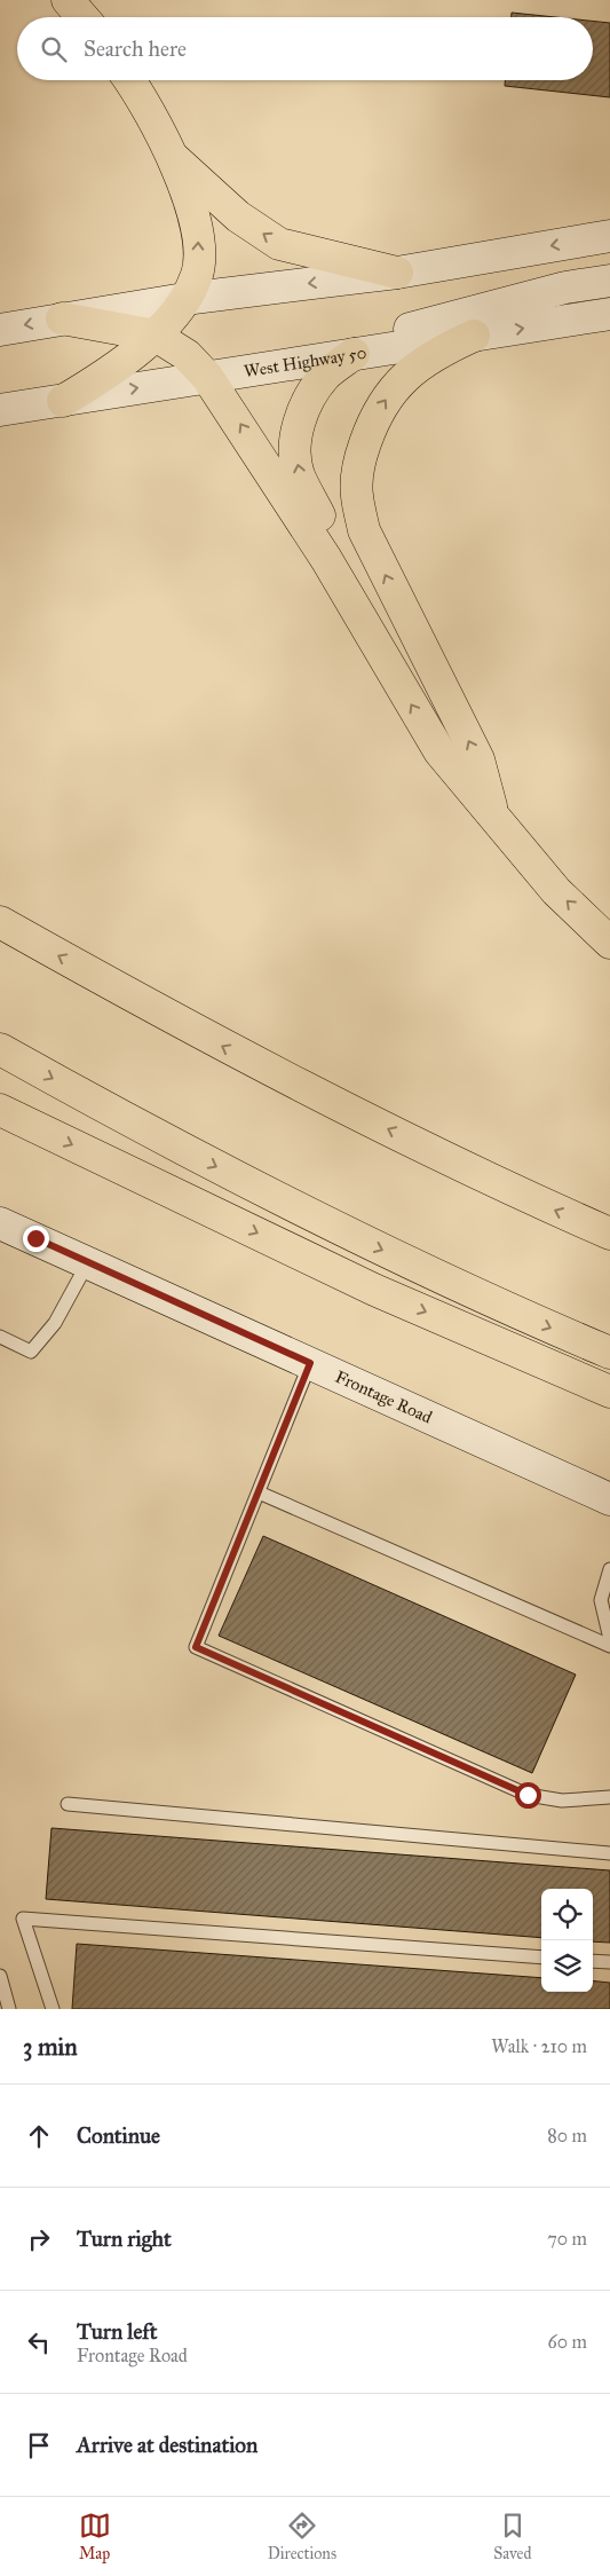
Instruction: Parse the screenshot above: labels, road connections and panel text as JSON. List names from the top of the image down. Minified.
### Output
{"streets":{"main road":["West Highway 50","Frontage Road"]},"page":{"search":"Search here","heading":["3 min","Walk · 210 m"],"list":[["Continue","80 m"],["Turn right","70 m"],["Turn left","Frontage Road","60 m"],"Arrive at destination"],"nav":["Map","Directions","Saved"]}}
